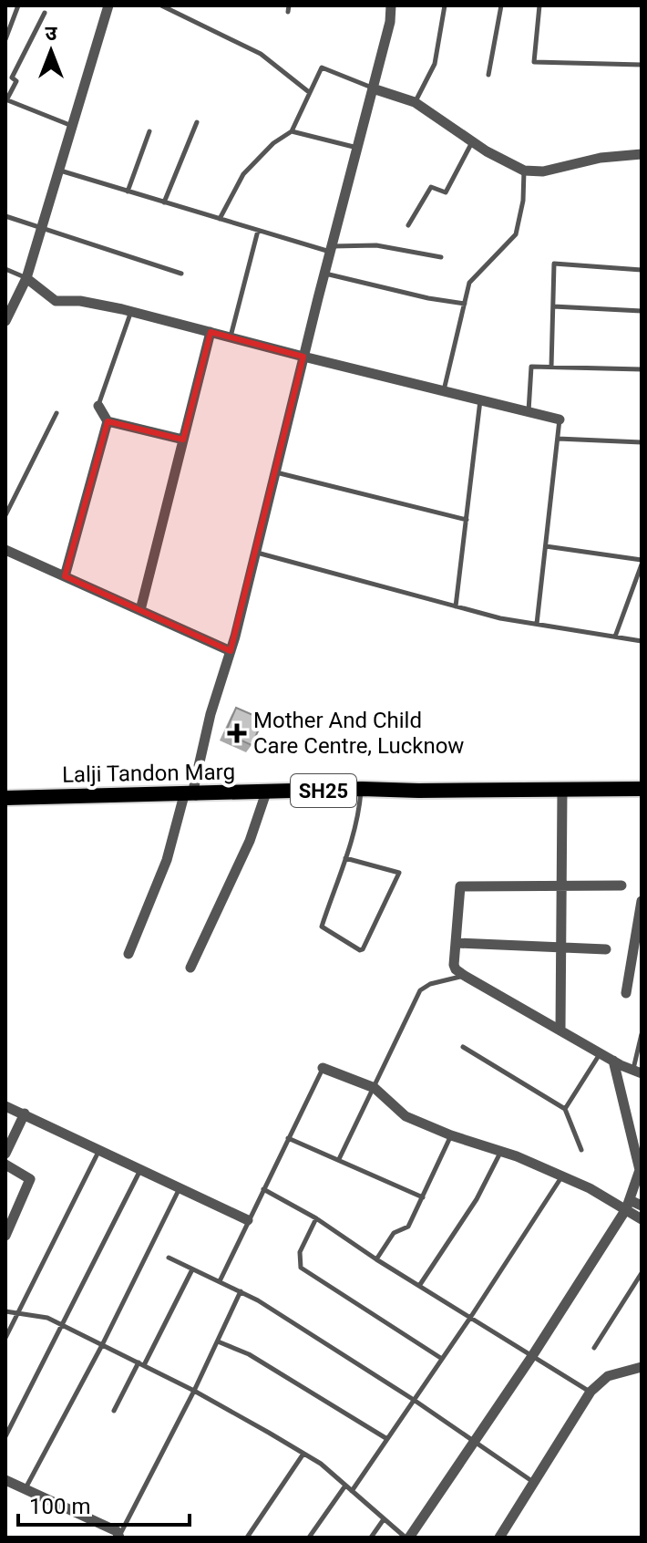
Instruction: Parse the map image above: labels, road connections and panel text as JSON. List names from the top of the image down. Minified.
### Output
{"streets":{"main road":["Lalji Tandon Marg","SH25"]},"places":{"health":["Mother And Child Care Centre, Lucknow"]},"scale_bar":"100 m","north":"top"}
